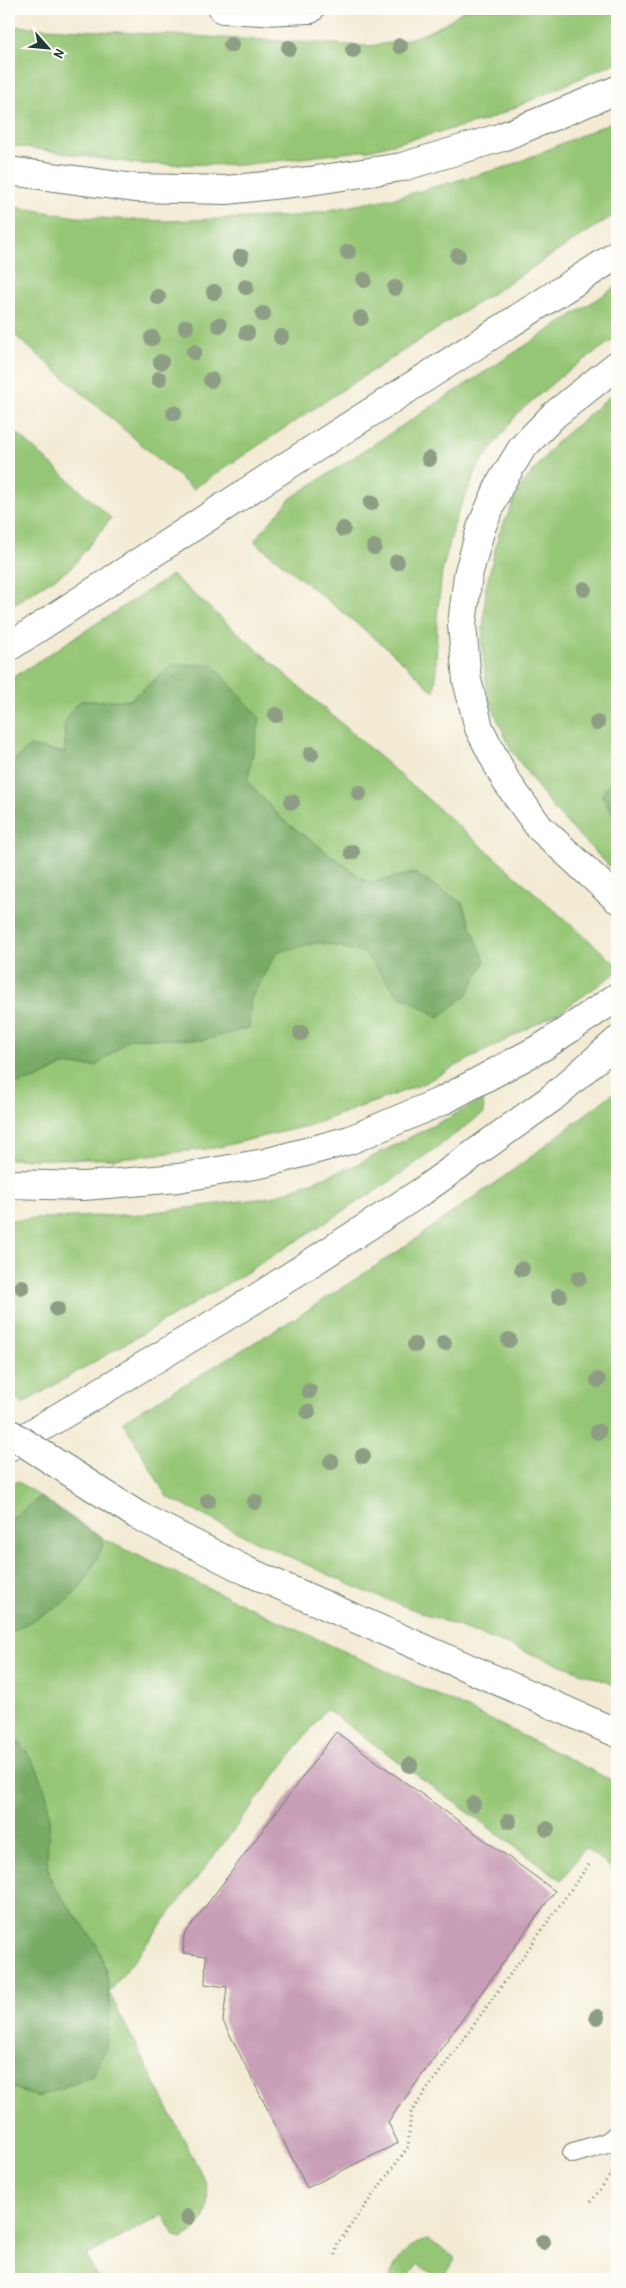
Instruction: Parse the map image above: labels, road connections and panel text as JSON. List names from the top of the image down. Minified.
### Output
{"north":"bottom right"}
